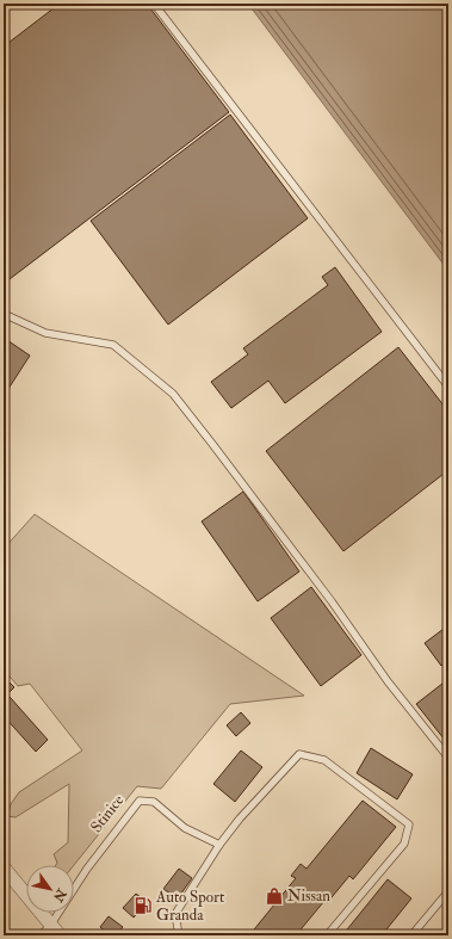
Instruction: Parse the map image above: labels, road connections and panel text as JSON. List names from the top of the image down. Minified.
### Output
{"streets":{"street":["Stinice"]},"places":{"shop":["Nissan"],"fuel station":["Auto Sport Granda"]},"north":"bottom right"}
